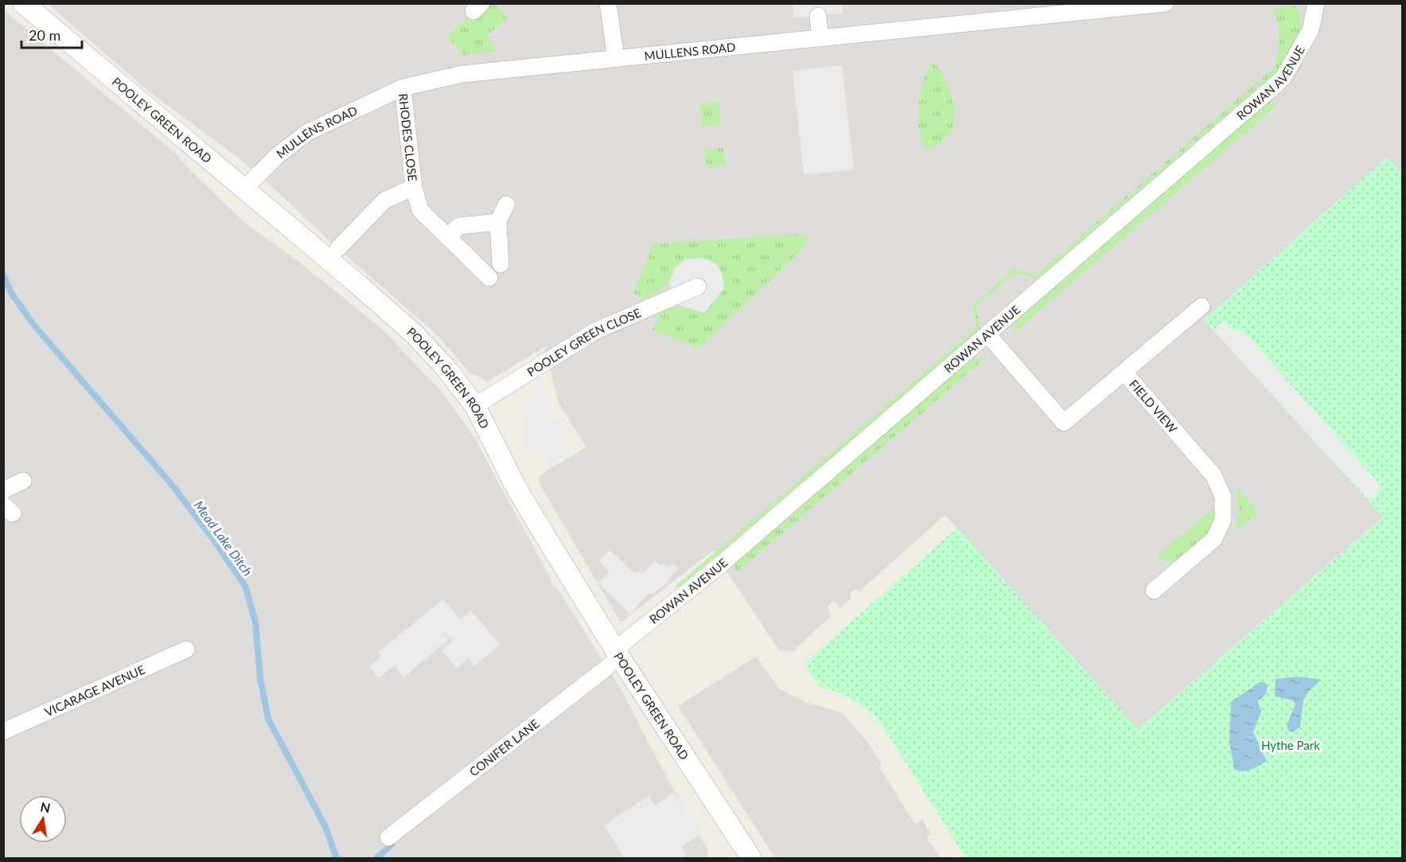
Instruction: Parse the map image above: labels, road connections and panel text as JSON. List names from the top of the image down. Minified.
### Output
{"streets":{"street":["MULLENS ROAD","ROWAN AVENUE","POOLEY GREEN ROAD","RHODES CLOSE","POOLEY GREEN CLOSE","FIELD VIEW","VICARAGE AVENUE","CONIFER LANE"]},"crossings":[["MULLENS ROAD","POOLEY GREEN ROAD"],["MULLENS ROAD","RHODES CLOSE"],["ROWAN AVENUE","POOLEY GREEN ROAD"],["ROWAN AVENUE","FIELD VIEW"],["ROWAN AVENUE","CONIFER LANE"],["POOLEY GREEN ROAD","POOLEY GREEN CLOSE"],["POOLEY GREEN ROAD","CONIFER LANE"]],"water":["Mead Lake Ditch"],"parks":["Hythe Park"],"scale_bar":"20 m","north":"top"}
